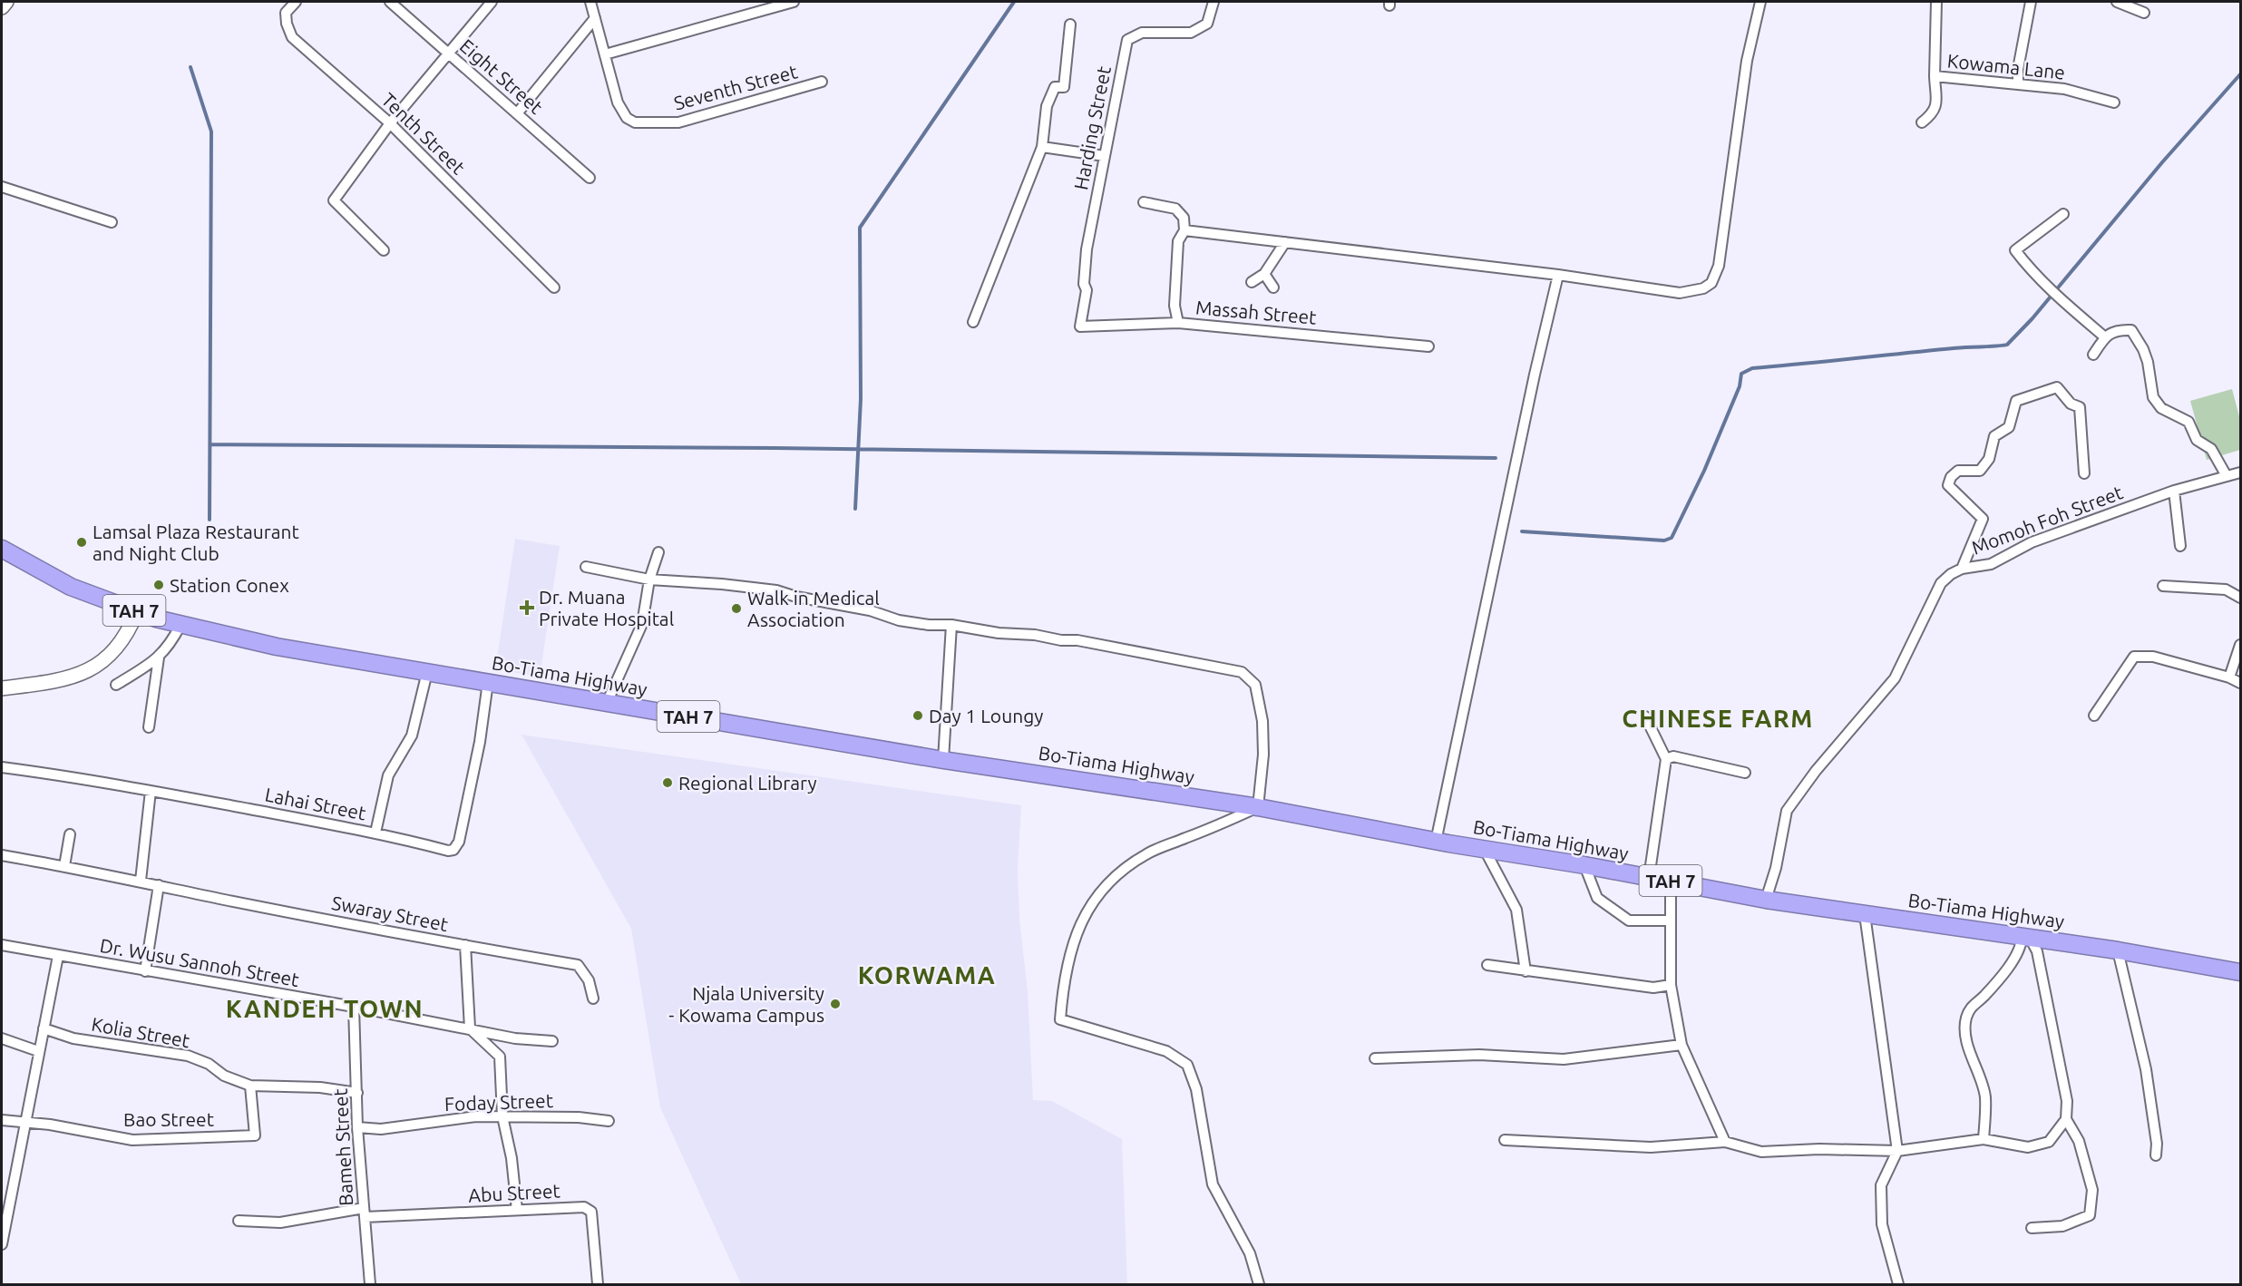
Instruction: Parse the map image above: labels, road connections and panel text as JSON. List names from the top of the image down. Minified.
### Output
{"streets":{"highway":["TAH 7","Bo-Tiama Highway"],"street":["Kowama Lane","Eight Street","Seventh Street","Harding Street","Tenth Street","Massah Street","Momoh Foh Street","Lahai Street","Swaray Street","Dr. Wusu Sannoh Street","Kolia Street","Foday Street","Bao Street","Bameh Street","Abu Street"]},"crossings":[["Harding Street","Massah Street"],["Momoh Foh Street","Bo-Tiama Highway"],["Bo-Tiama Highway","Lahai Street"],["Dr. Wusu Sannoh Street","Bameh Street"],["Kolia Street","Bao Street"],["Kolia Street","Bameh Street"],["Foday Street","Bameh Street"],["Bameh Street","Abu Street"]],"districts":["CHINESE FARM","KORWAMA","KANDEH TOWN"],"places":{"other":["Lamsal Plaza Restaurant and Night Club","Station Conex","Walk in Medical Association","Day 1 Loungy","Regional Library","Njala University - Kowama Campus"],"health":["Dr. Muana Private Hospital"]}}
